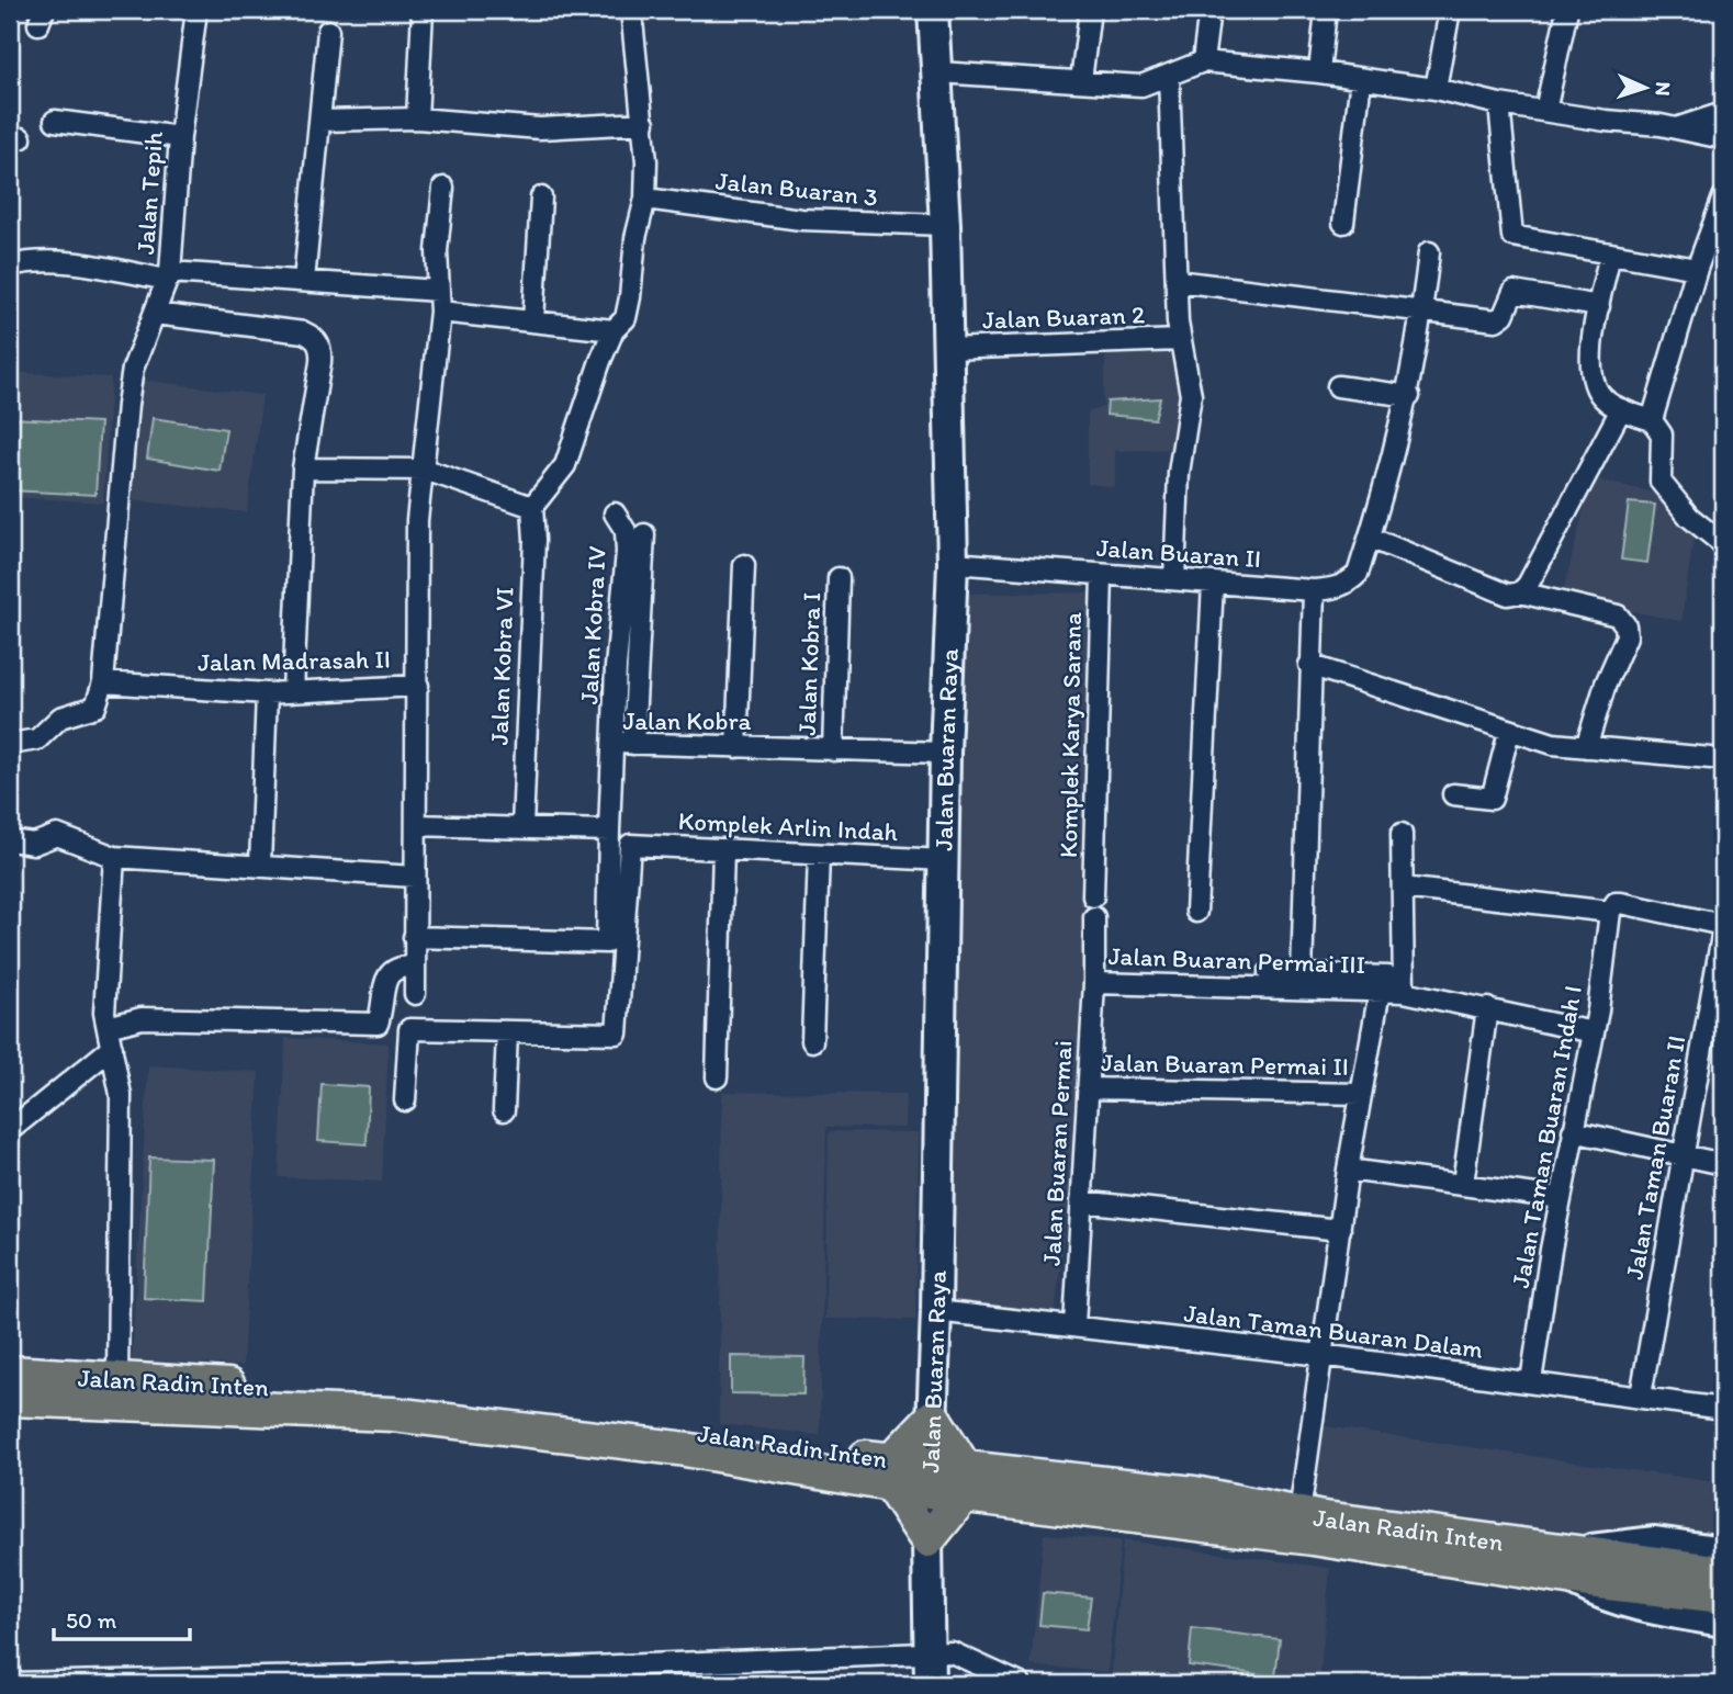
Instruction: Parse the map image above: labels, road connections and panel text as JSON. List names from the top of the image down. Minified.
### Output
{"streets":{"main road":["Jalan Radin Inten"],"street":["Jalan Buaran 3","Jalan Tepih","Jalan Buaran 2","Jalan Buaran II","Jalan Kobra IV","Jalan Madrasah II","Jalan Kobra I","Jalan Kobra VI","Jalan Kobra","Komplek Karya Sarana","Jalan Buaran Raya","Komplek Arlin Indah","Jalan Buaran Permai III","Jalan Buaran Permai II","Jalan Taman Buaran Indah I","Jalan Buaran Permai","Jalan Taman Buaran II","Jalan Taman Buaran Dalam"]},"crossings":[["Jalan Buaran 3","Jalan Buaran Raya"],["Jalan Buaran 2","Jalan Buaran Raya"],["Jalan Buaran II","Komplek Karya Sarana"],["Jalan Buaran II","Jalan Buaran Raya"],["Jalan Kobra IV","Jalan Kobra"],["Jalan Madrasah II","Jalan Kobra"],["Jalan Kobra I","Jalan Kobra"],["Jalan Kobra","Jalan Buaran Raya"],["Jalan Buaran Raya","Komplek Arlin Indah"],["Jalan Buaran Raya","Jalan Taman Buaran Dalam"],["Jalan Buaran Raya","Jalan Radin Inten"],["Jalan Buaran Permai III","Jalan Buaran Permai"],["Jalan Buaran Permai II","Jalan Buaran Permai"],["Jalan Taman Buaran Indah I","Jalan Taman Buaran Dalam"],["Jalan Buaran Permai","Jalan Taman Buaran Dalam"],["Jalan Taman Buaran II","Jalan Taman Buaran Dalam"]],"scale_bar":"50 m","north":"right"}
